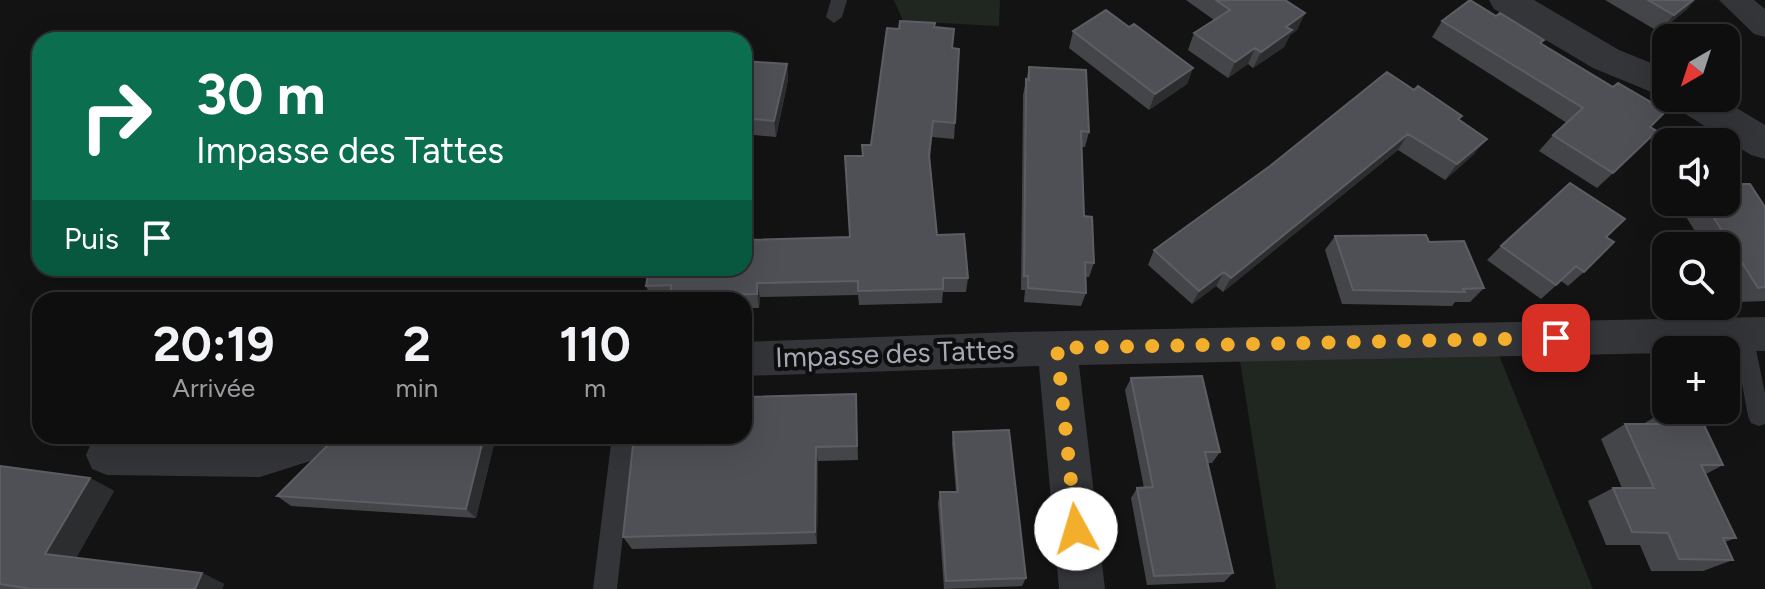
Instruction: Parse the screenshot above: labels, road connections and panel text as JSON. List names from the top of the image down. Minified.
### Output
{"streets":{"street":["Impasse des Tattes"]},"north":"bottom left","page":{"map_buttons":"+","turn":["30 m","Impasse des Tattes"],"then":"Puis","eta":["20:19","Arrivée","2","min","110","m"]}}
